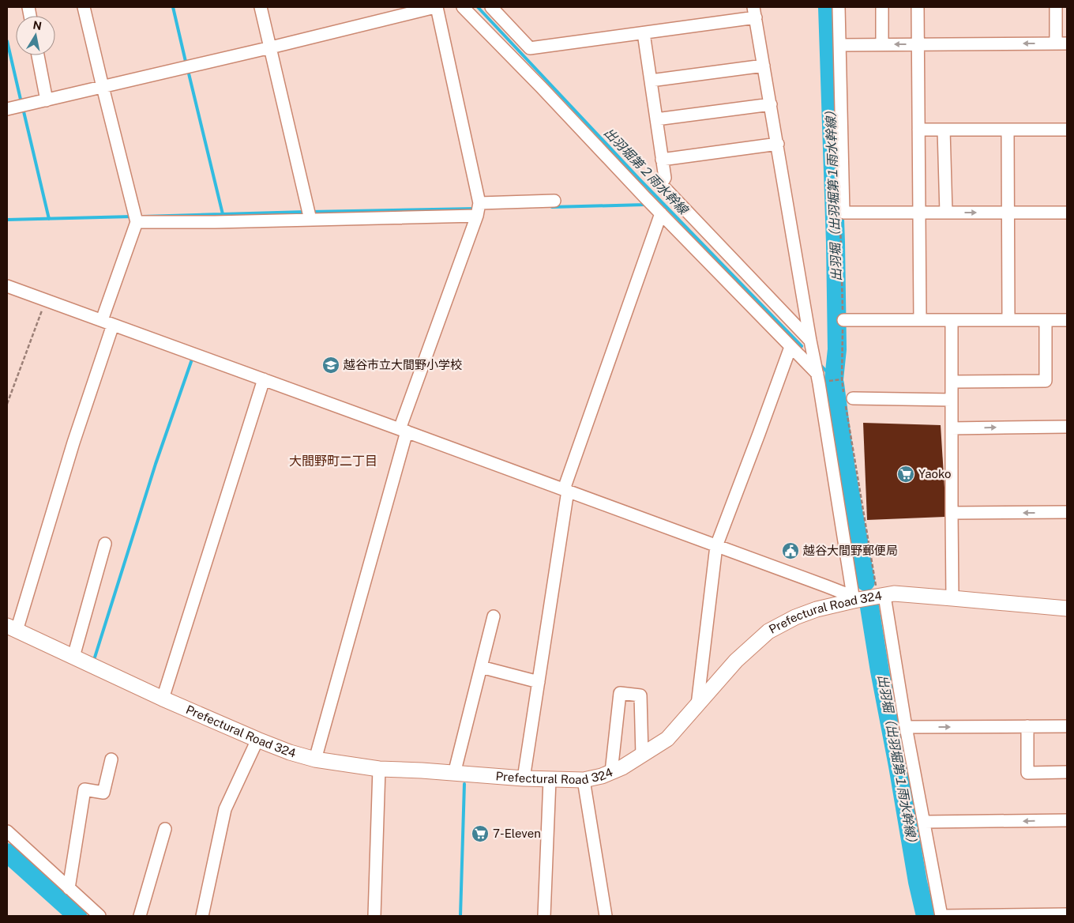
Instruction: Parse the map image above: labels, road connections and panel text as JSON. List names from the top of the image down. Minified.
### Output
{"streets":{"main road":["Prefectural Road 324"]},"districts":["大間野町二丁目"],"water":["出羽堀第２雨水幹線","出羽堀（出羽堀第１雨水幹線）"],"places":{"school or university":["越谷市立大間野小学校"],"supermarket":["Yaoko","7-Eleven"],"public building":["越谷大間野郵便局"]},"north":"top"}
